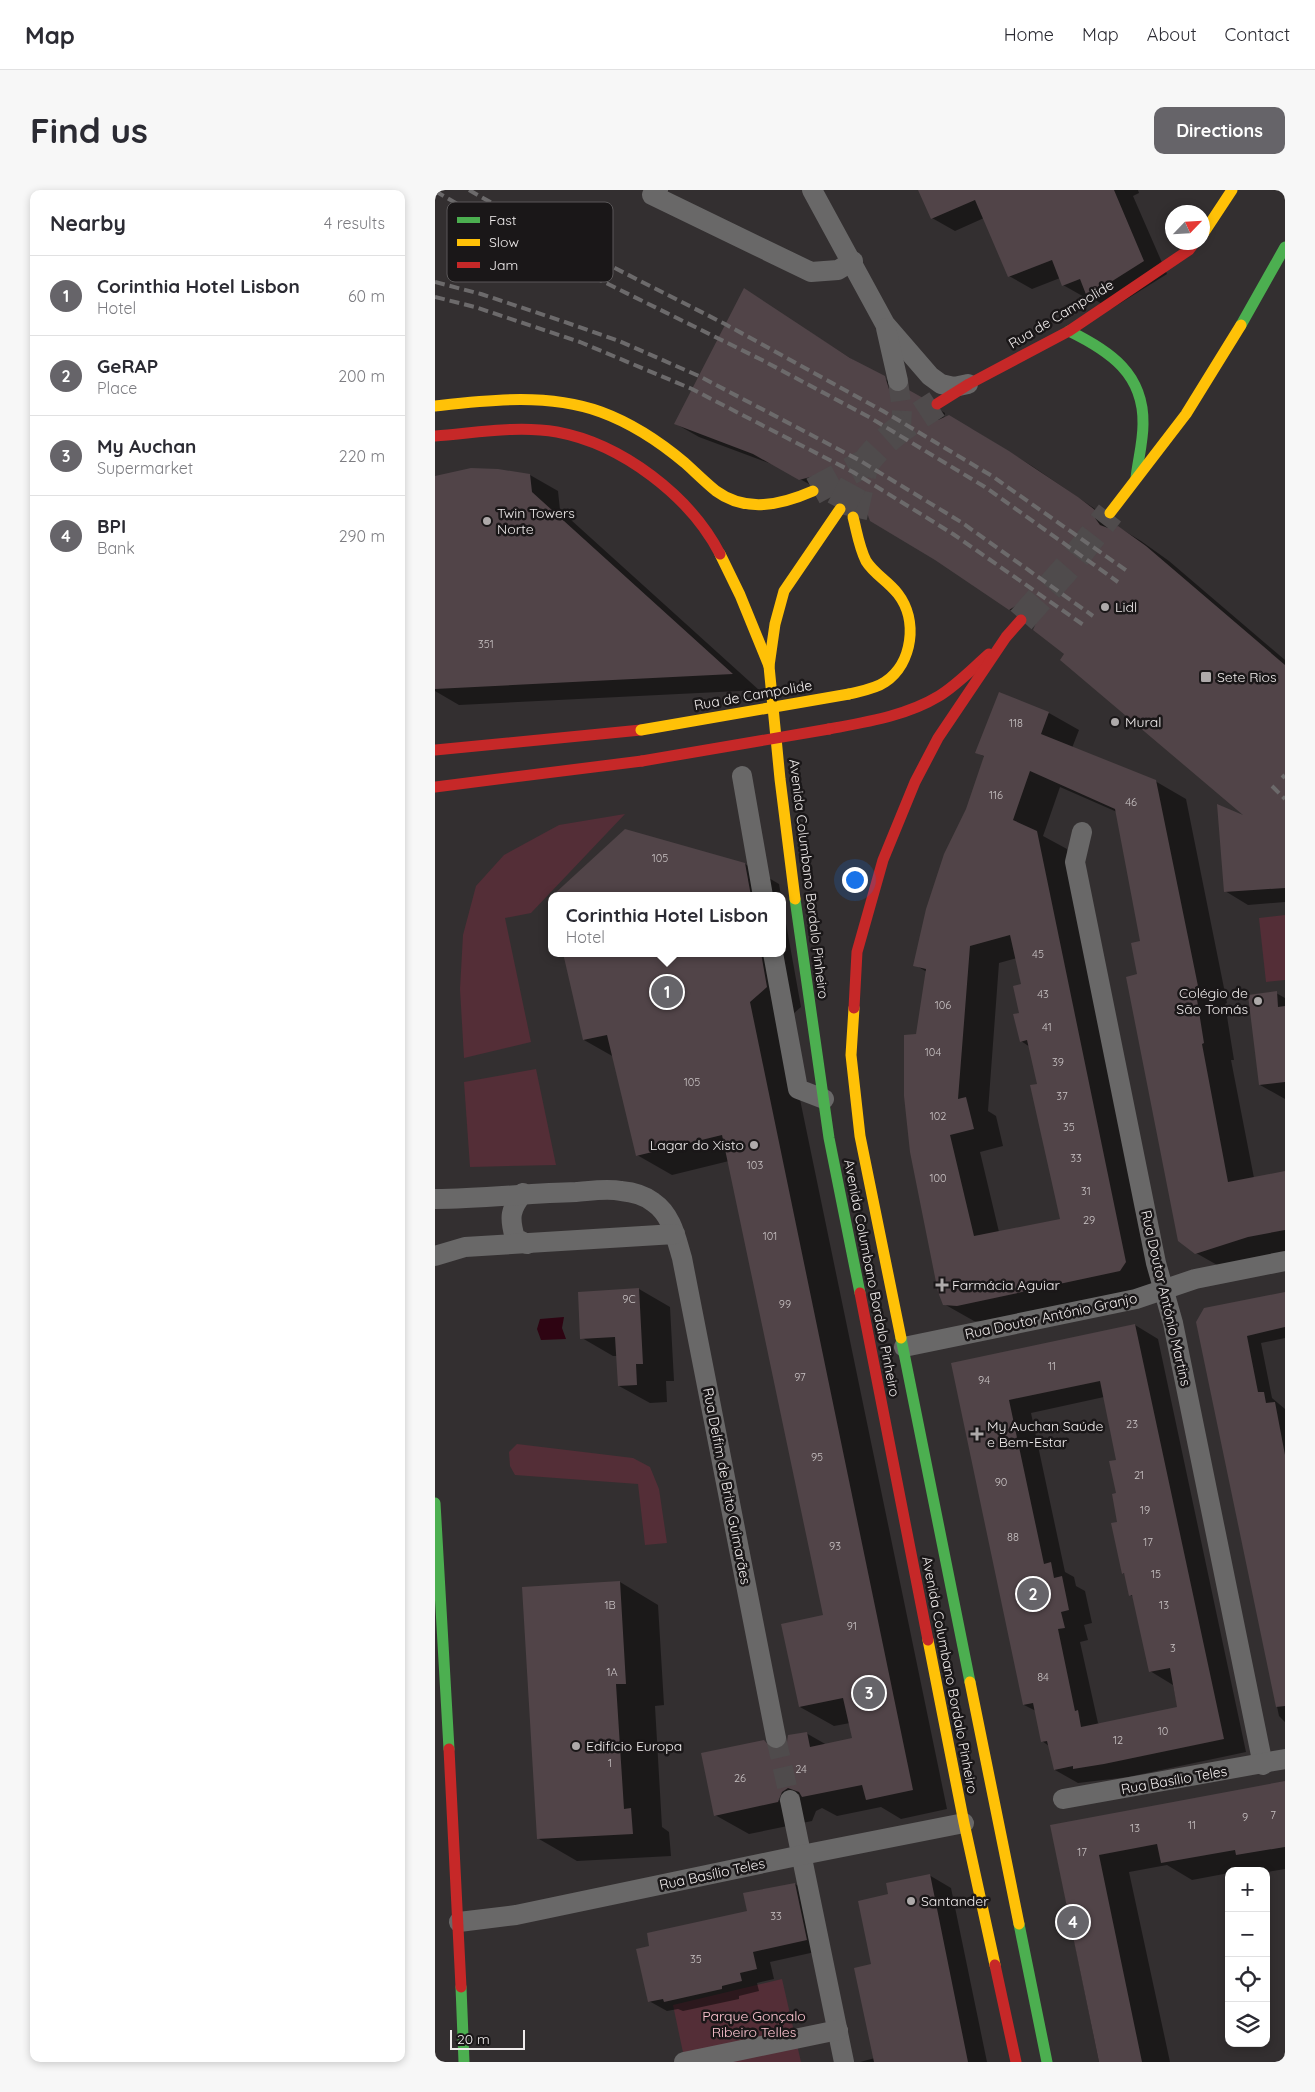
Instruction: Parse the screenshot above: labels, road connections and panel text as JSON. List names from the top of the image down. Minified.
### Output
{"streets":{"main road":["Rua de Campolide","Avenida Columbano Bordalo Pinheiro"],"street":["Rua Doutor António Martins","Rua Doutor António Granjo","Rua Delfim de Brito Guimarães","Rua Basílio Teles"]},"crossings":[["Avenida Columbano Bordalo Pinheiro","Rua Doutor António Granjo"],["Avenida Columbano Bordalo Pinheiro","Rua Basílio Teles"],["Rua Doutor António Martins","Rua Doutor António Granjo"],["Rua Doutor António Martins","Rua Basílio Teles"]],"parks":["Parque Gonçalo Ribeiro Telles"],"places":{"other":["Twin Towers Norte","Lidl","Mural","Colégio de São Tomás","Lagar do Xisto","Edifício Europa","Santander"],"transit":["Sete Rios"],"health":["Farmácia Aguiar","My Auchan Saúde e Bem-Estar"]},"house_numbers":["351","118","116","46","105","45","43","106","41","104","39","105","37","102","35","33","103","100","31","29","101","9C","99","11","97","94","23","95","21","90","19","88","17","93","15","1B","13","91","3","1A","84","10","12","1","24","26","7","9","11","13","17","33","35"],"legend":["Fast","Slow","Jam"],"scale_bar":"20 m","north":"top right","page":{"header":"Map","nav":["Home","Map","About","Contact"],"buttons":"Directions","title":"Find us","heading":["Nearby","4 results"],"list":[{"mark":"1","name":"Corinthia Hotel Lisbon","note":"Hotel","value":"60 m"},{"mark":"2","name":"GeRAP","note":"Place","value":"200 m"},{"mark":"3","name":"My Auchan","note":"Supermarket","value":"220 m"},{"mark":"4","name":"BPI","note":"Bank","value":"290 m"}],"popup":["Corinthia Hotel Lisbon","Hotel"],"pins":["1","2","3","4"],"map_buttons":["+","−"],"scale":"20 m"}}
